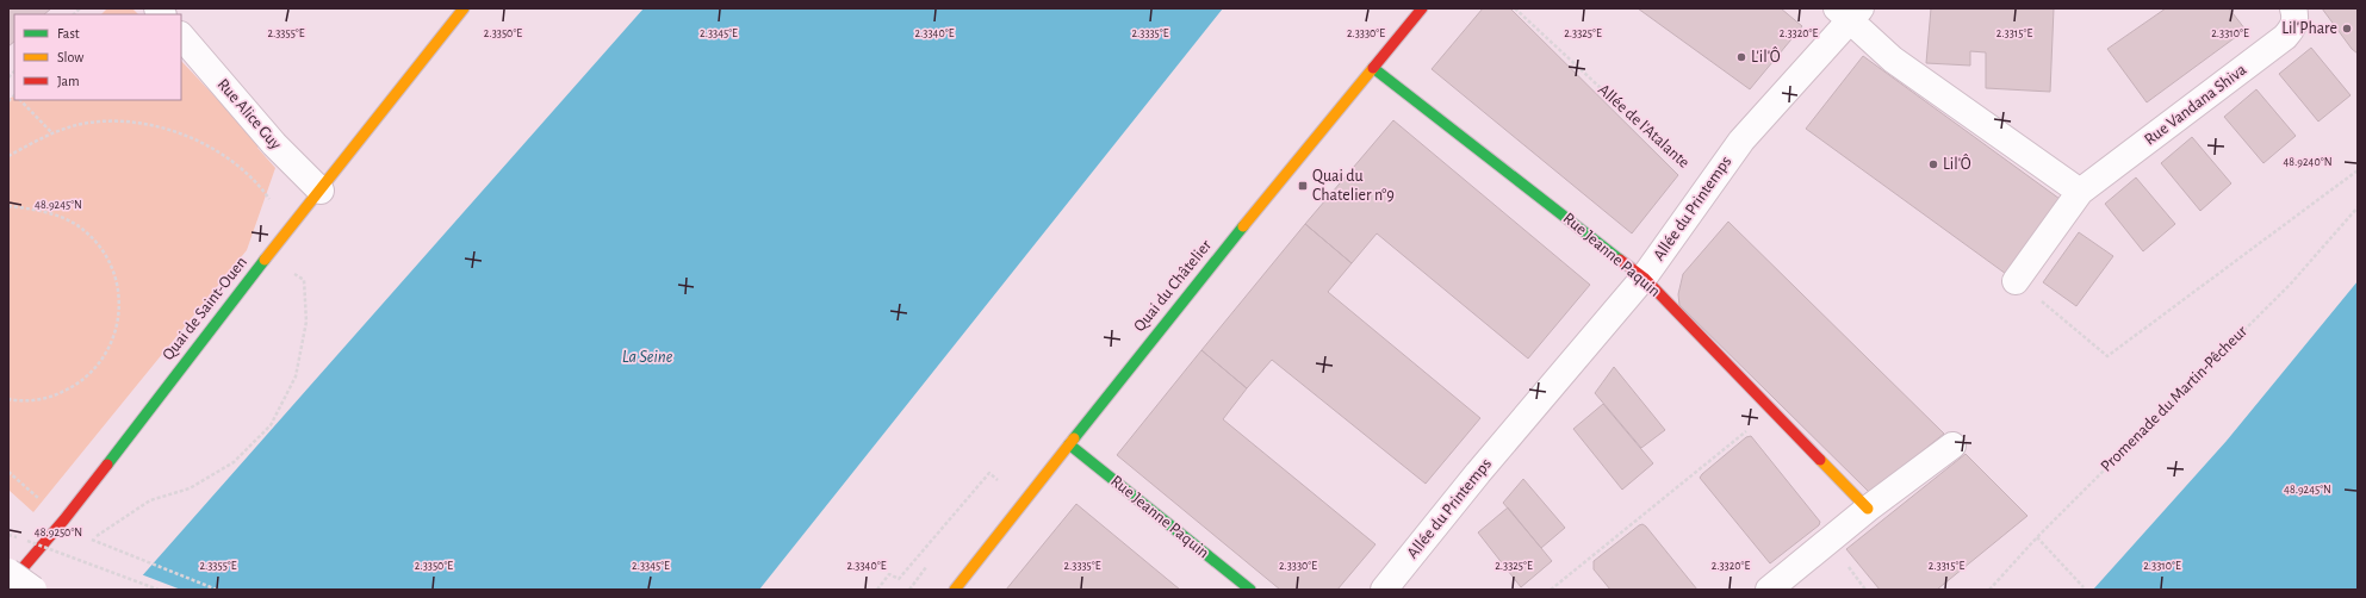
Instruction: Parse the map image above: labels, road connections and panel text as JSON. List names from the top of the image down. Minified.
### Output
{"streets":{"street":["Rue Vandana Shiva","Rue Alice Guy","Allée du Printemps","Rue Jeanne Paquin","Quai du Châtelier","Quai de Saint-Ouen"],"path":["Allée de l'Atalante","Promenade du Martin-Pêcheur"]},"crossings":[["Rue Alice Guy","Quai de Saint-Ouen"],["Allée de l'Atalante","Allée du Printemps"],["Allée du Printemps","Rue Jeanne Paquin"],["Rue Jeanne Paquin","Quai du Châtelier"]],"water":["La Seine"],"places":{"other":["Lil'Phare","L'il'Ô","Lil'Ô"],"transit":["Quai du Chatelier n°9"]},"legend":["Fast","Slow","Jam"],"coordinates":["2.3355°E","2.3350°E","2.3345°E","2.3340°E","2.3335°E","2.3330°E","2.3325°E","2.3320°E","2.3315°E","2.3310°E","48.9240°N","48.9245°N","48.9250°N"]}
